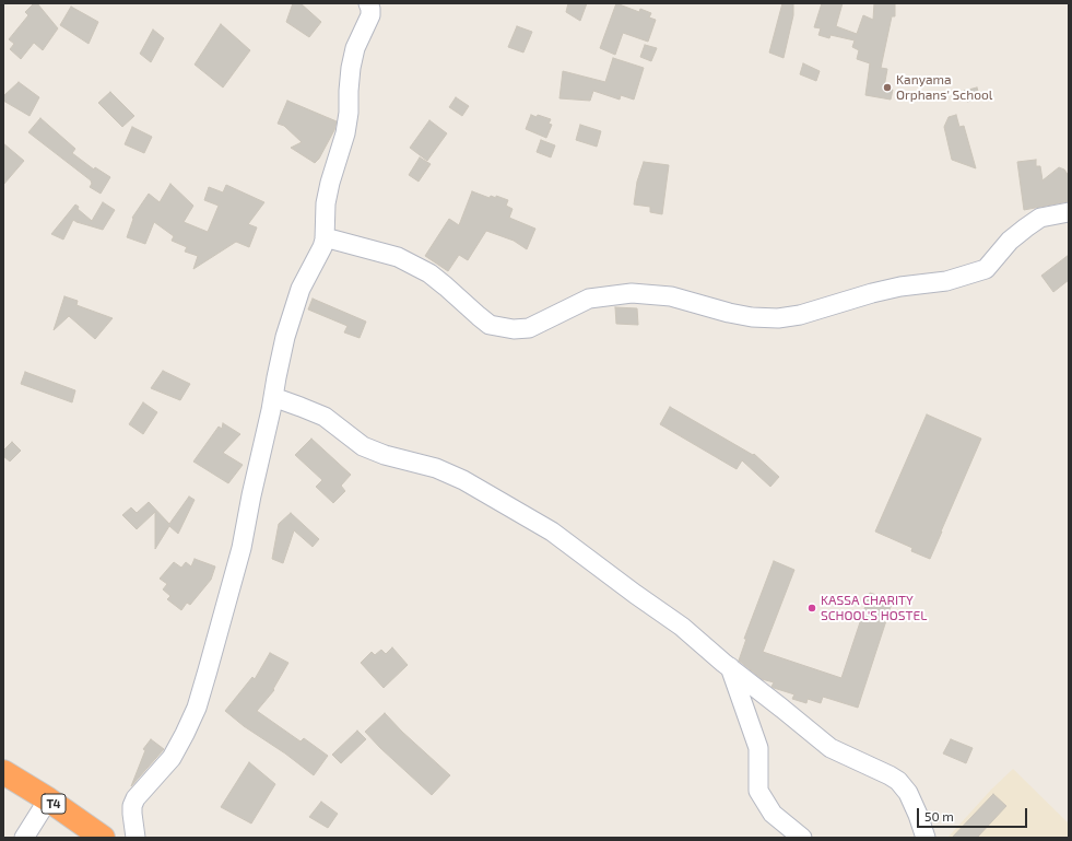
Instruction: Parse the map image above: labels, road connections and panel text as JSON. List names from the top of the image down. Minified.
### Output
{"streets":{"highway":["T4"]},"places":["Kanyama Orphans' School","KASSA CHARITY SCHOOL'S HOSTEL"],"scale_bar":"50 m"}
